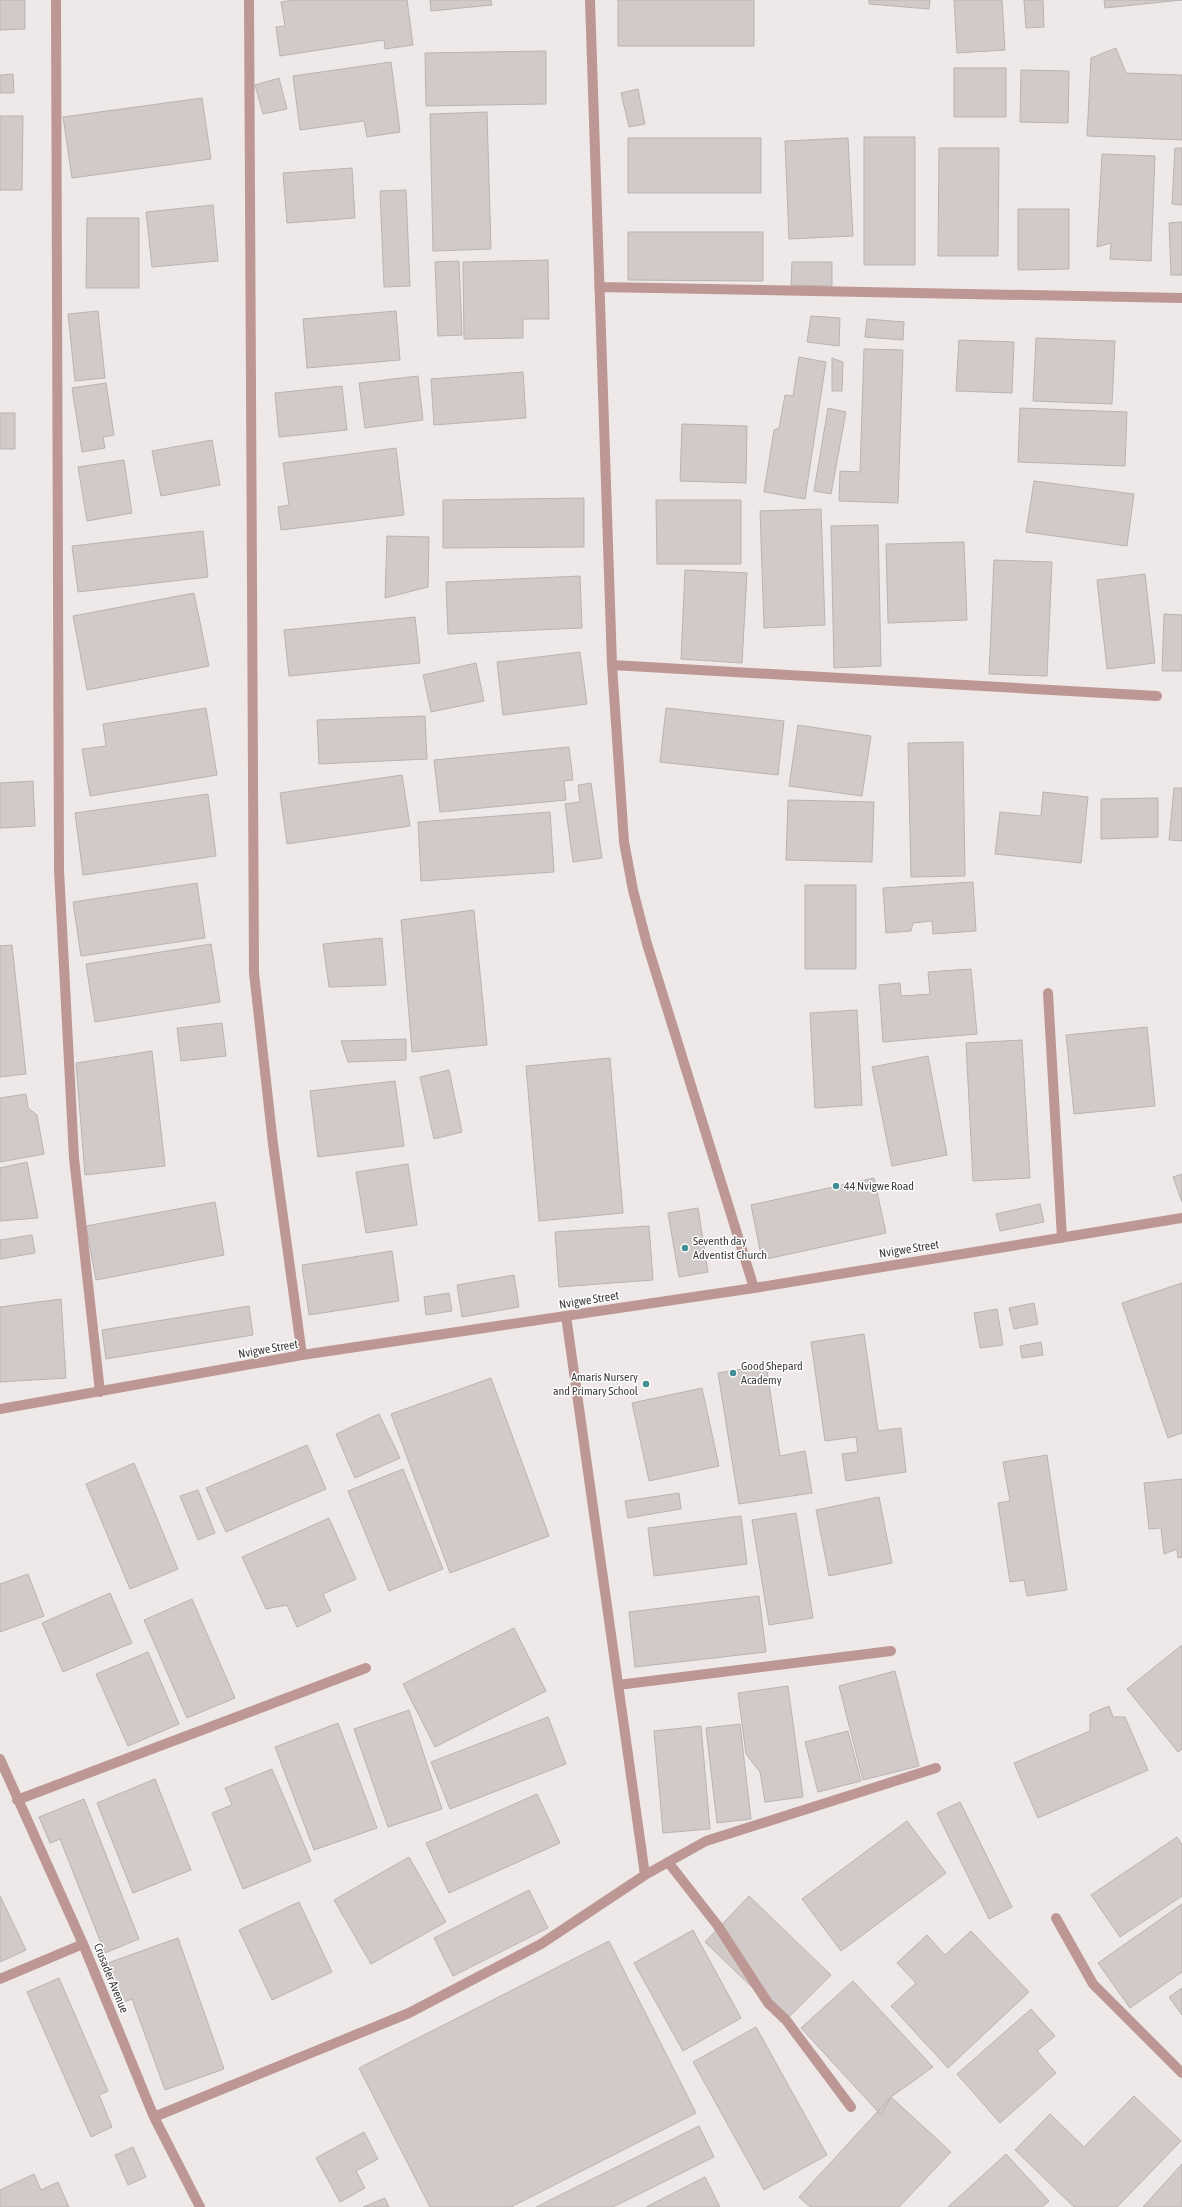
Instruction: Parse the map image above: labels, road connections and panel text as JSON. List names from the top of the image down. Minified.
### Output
{"streets":{"street":["Nvigwe Street","Crusader Avenue"]},"places":["44 Nvigwe Road","Seventh day Adventist Church","Good Shepard Academy","Amaris Nursery and Primary School"]}
